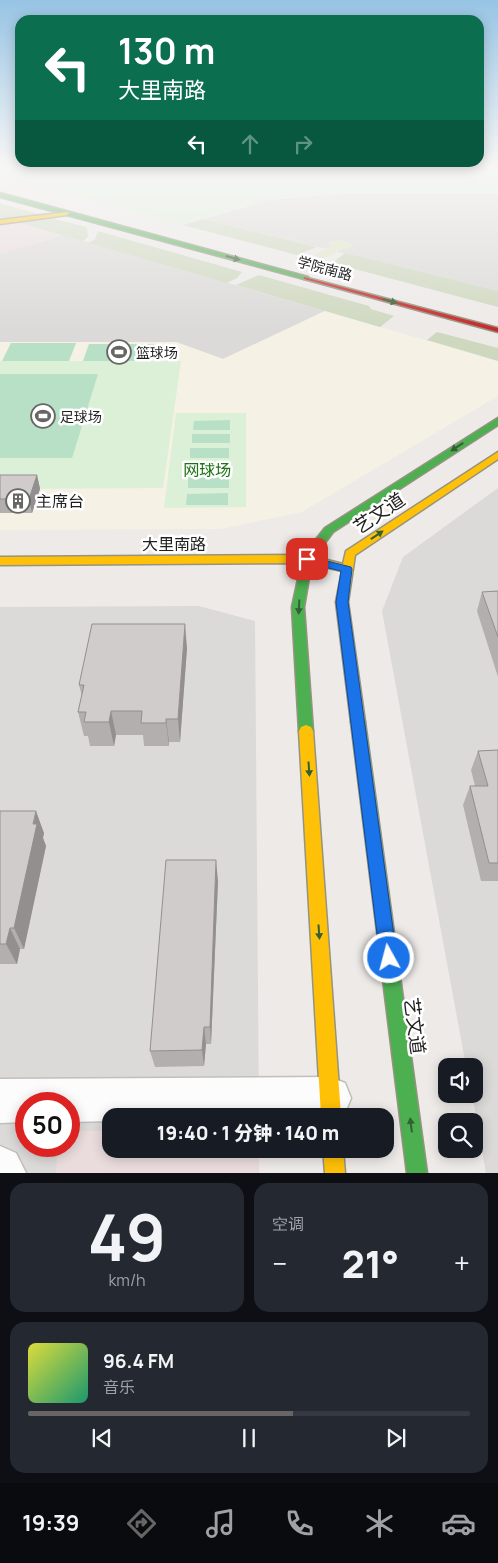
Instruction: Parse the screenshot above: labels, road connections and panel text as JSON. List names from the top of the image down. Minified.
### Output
{"streets":{"main road":["学院南路","艺文道","大里南路"]},"crossings":[["艺文道","大里南路"]],"parks":["网球场"],"places":{"sports":["篮球场","足球场"],"building":["主席台"]},"page":{"turn":["130 m","大里南路"],"limit":"50","trip":"19:40 · 1 分钟 · 140 m","tile":[["49","km/h"],"空调"],"heat":["−","21°","+"],"song":["96.4 FM","音乐"],"tabs":"19:39"}}
